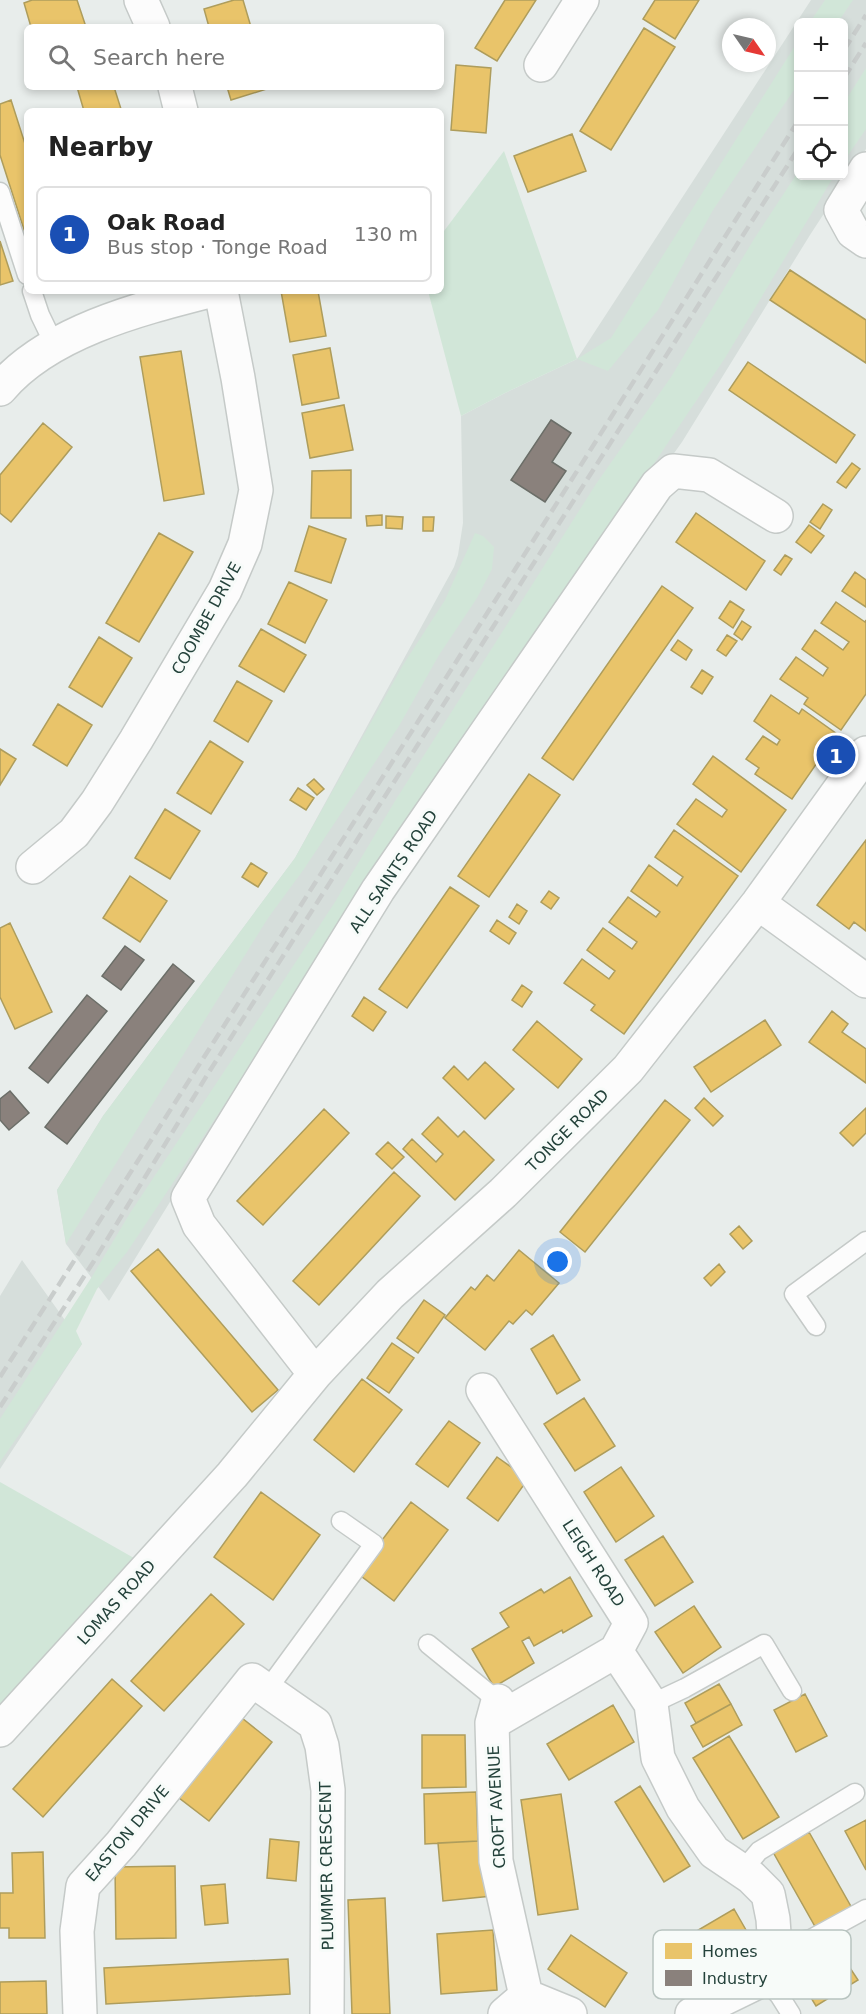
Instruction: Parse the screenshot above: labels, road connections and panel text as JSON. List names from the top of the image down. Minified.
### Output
{"streets":{"street":["COOMBE DRIVE","ALL SAINTS ROAD","TONGE ROAD","LEIGH ROAD","LOMAS ROAD","CROFT AVENUE","EASTON DRIVE","PLUMMER CRESCENT"]},"crossings":[["ALL SAINTS ROAD","TONGE ROAD"],["TONGE ROAD","LOMAS ROAD"],["LEIGH ROAD","CROFT AVENUE"],["EASTON DRIVE","PLUMMER CRESCENT"]],"legend":["Homes","Industry"],"north":"bottom right","page":{"map_buttons":["+","−"],"search":"Search here","heading":"Nearby","list":[{"mark":"1","name":"Oak Road","note":"Bus stop · Tonge Road","value":"130 m"}],"pins":"1"}}
